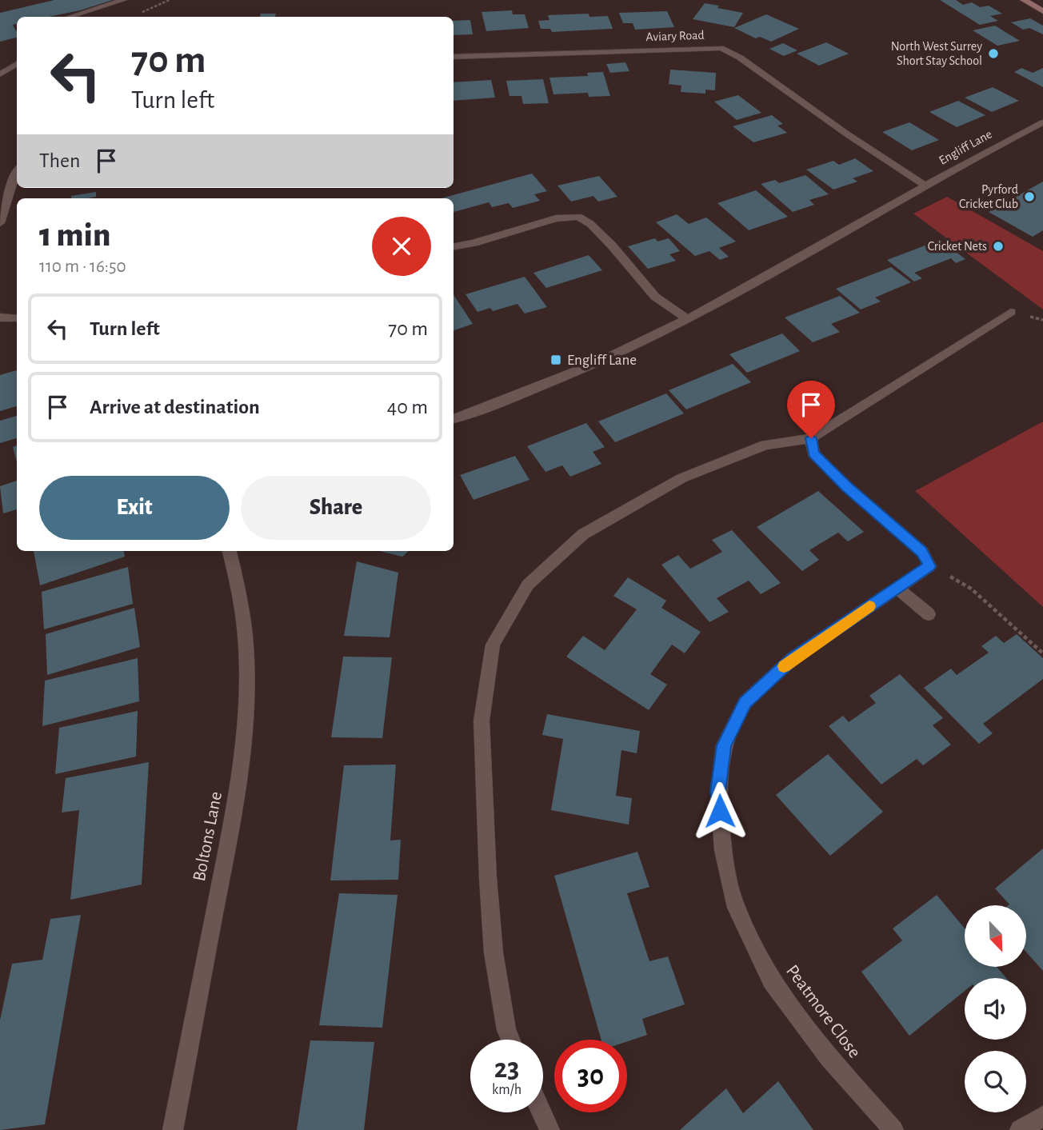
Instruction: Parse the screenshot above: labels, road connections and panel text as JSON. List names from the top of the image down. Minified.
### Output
{"streets":{"street":["Aviary Road","Engliff Lane","Boltons Lane","Peatmore Close"]},"crossings":[["Aviary Road","Engliff Lane"]],"places":{"other":["North West Surrey Short Stay School","Pyrford Cricket Club","Cricket Nets"],"transit":["Engliff Lane"]},"north":"bottom right","page":{"turn":["70 m","Turn left"],"then":"Then","heading":["1 min","110 m · 16:50"],"list":[{"name":"Turn left","value":"70 m"},{"name":"Arrive at destination","value":"40 m"}],"buttons":["Exit","Share"],"speed":"23 km/h","limit":"30"}}
